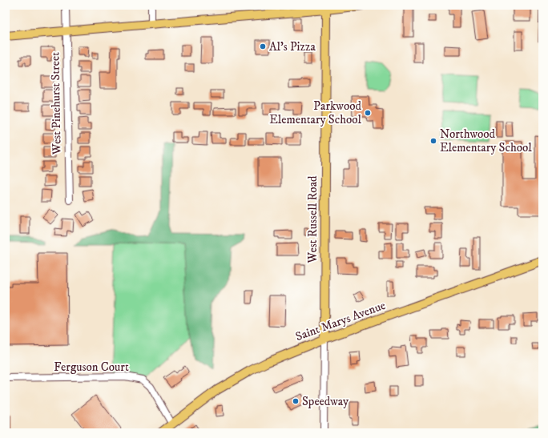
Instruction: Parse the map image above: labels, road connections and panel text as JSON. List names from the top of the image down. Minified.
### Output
{"streets":{"main road":["West Russell Road","Saint Marys Avenue"],"street":["West Pinehurst Street","Ferguson Court"]},"crossings":[["West Russell Road","Saint Marys Avenue"],["Saint Marys Avenue","Ferguson Court"]],"places":["Al's Pizza","Parkwood Elementary School","Northwood Elementary School","Speedway"]}
